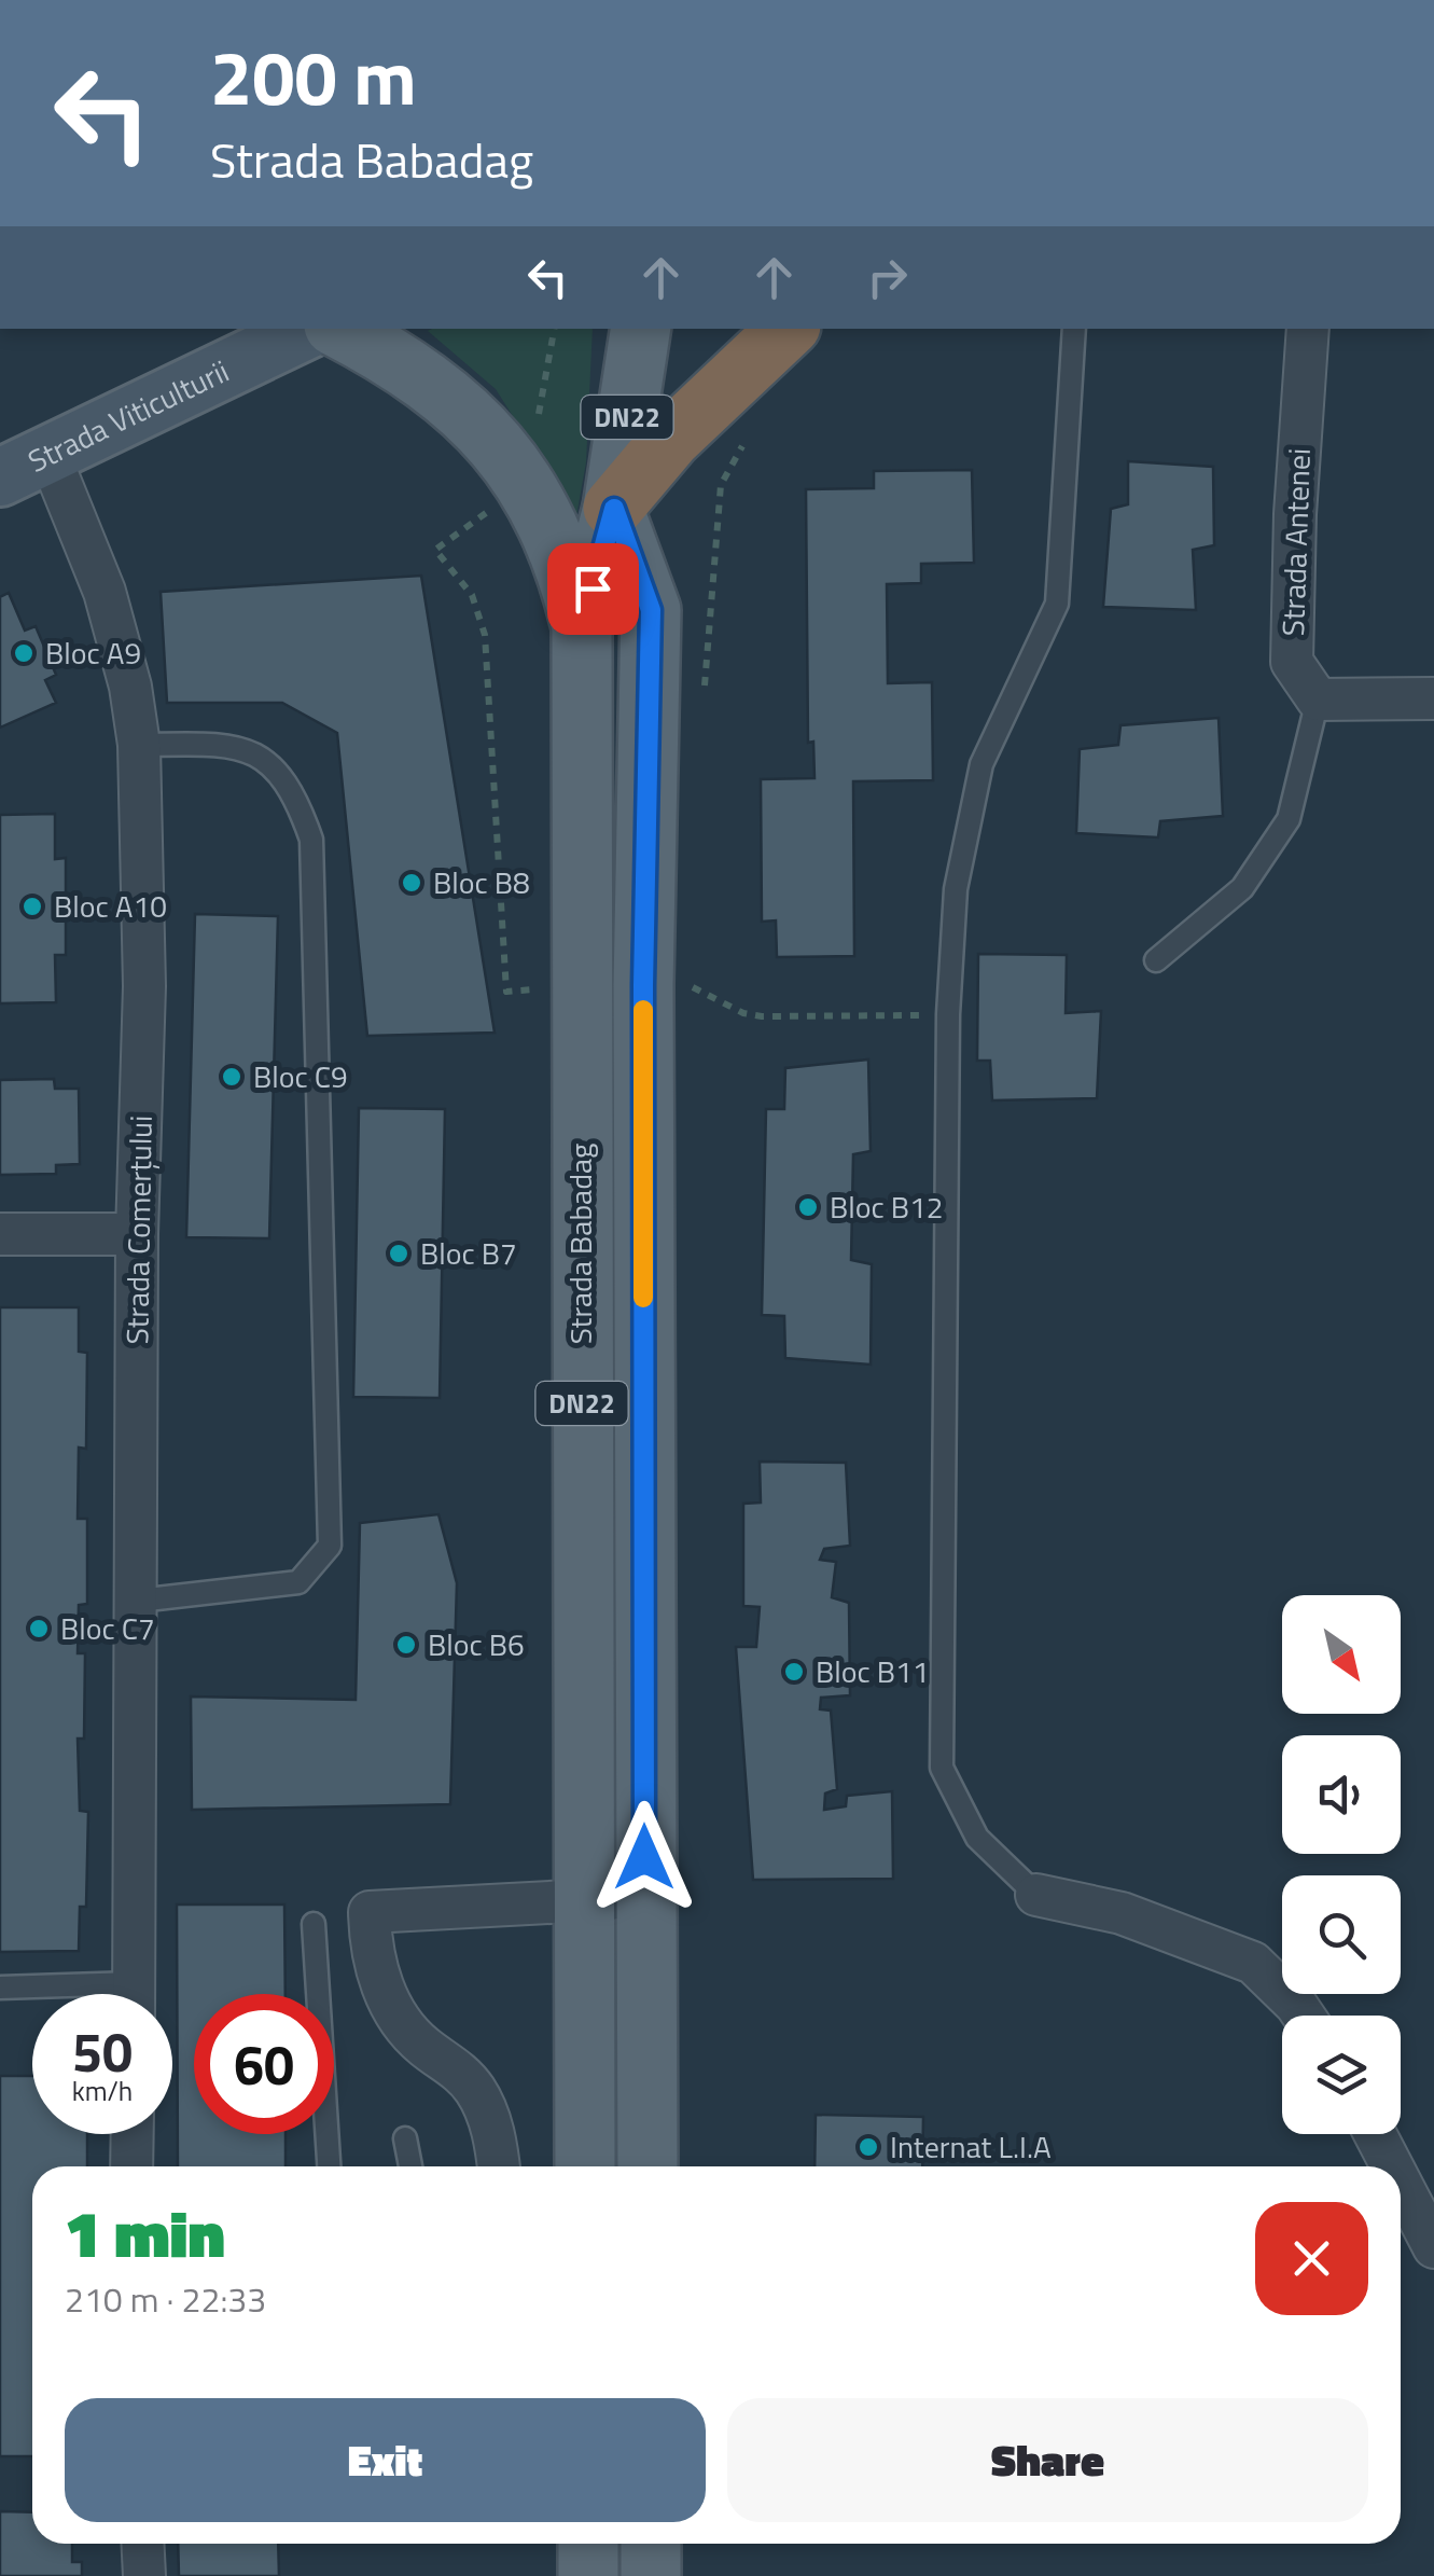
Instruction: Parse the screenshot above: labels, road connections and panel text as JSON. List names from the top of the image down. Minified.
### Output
{"streets":{"main road":["Strada Viticulturii","DN22","Strada Babadag"],"street":["Strada Antenei","Strada Comerțului"]},"crossings":[["Strada Viticulturii","Strada Comerțului"]],"places":["Bloc A9","Bloc B8","Bloc A10","Bloc C9","Bloc B12","Bloc B7","Bloc C7","Bloc B6","Bloc B11","Internat L.I.A"],"north":"bottom right","page":{"turn":["200 m","Strada Babadag"],"speed":"50 km/h","limit":"60","heading":["1 min","210 m · 22:33"],"buttons":["Exit","Share"]}}
